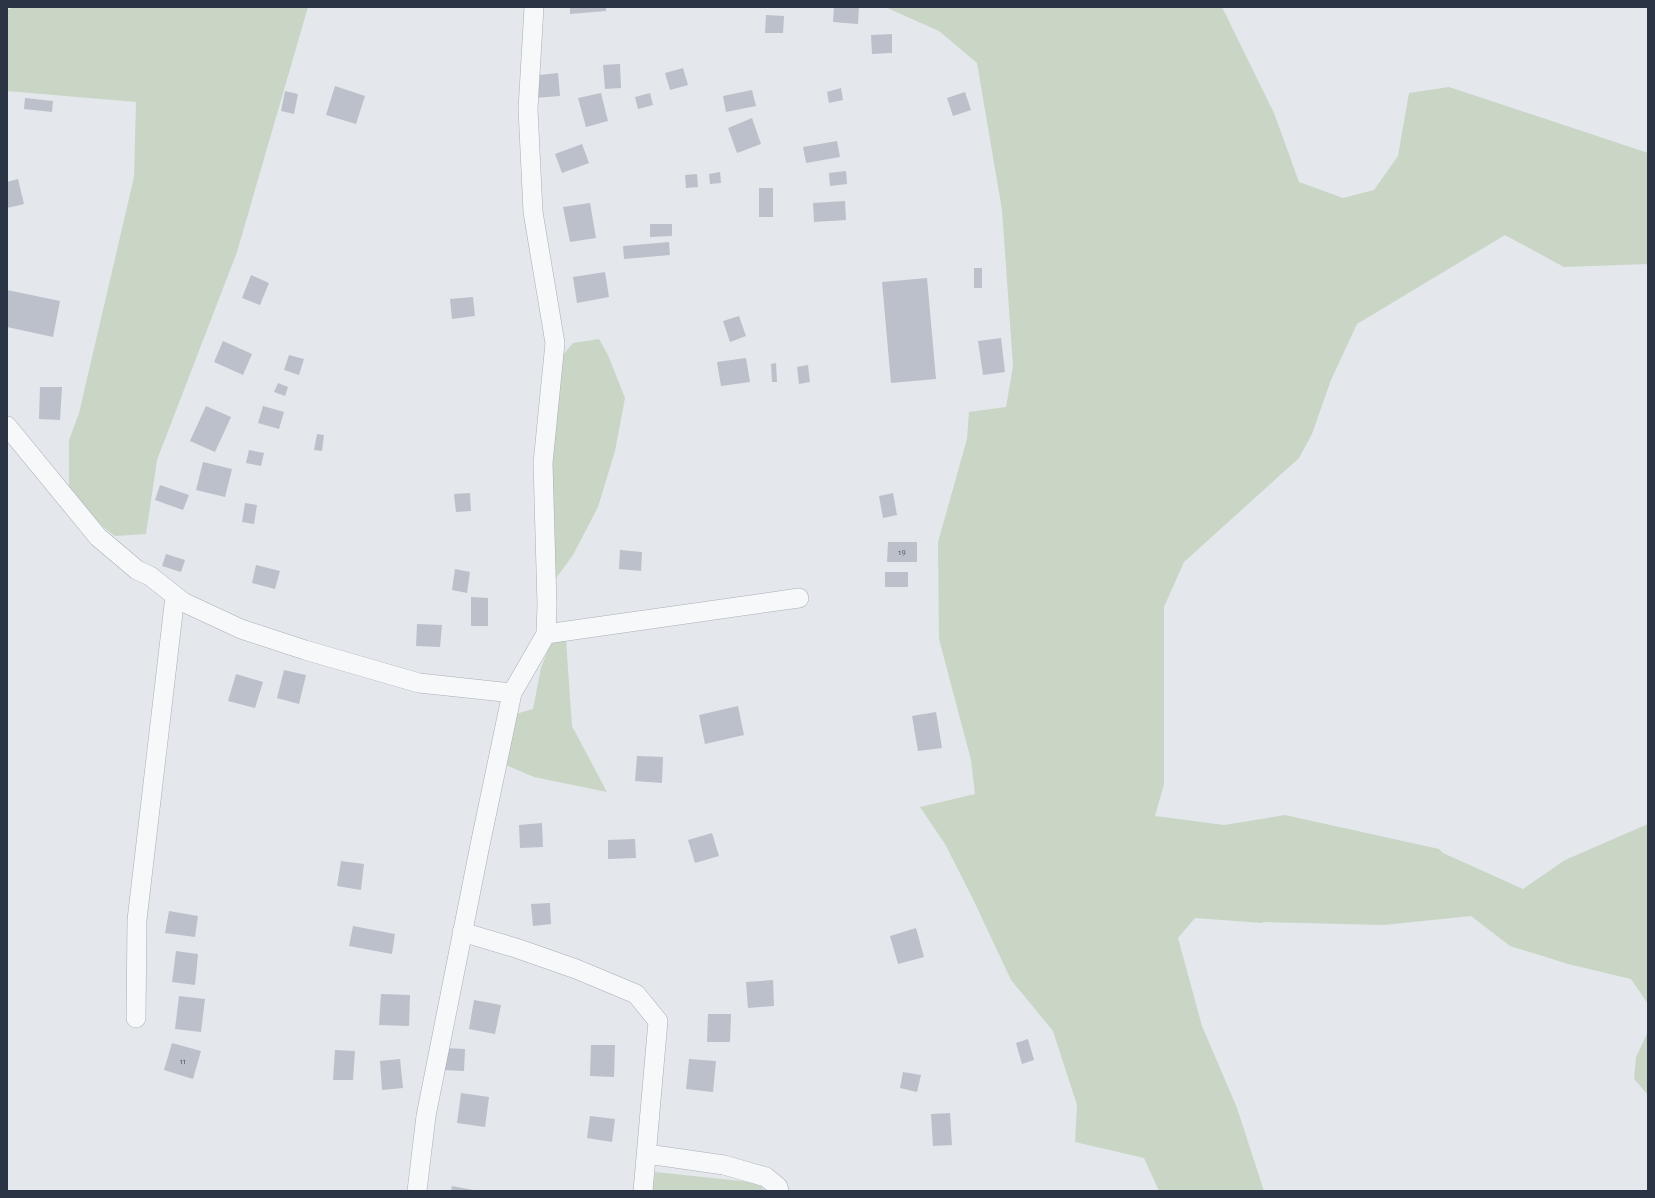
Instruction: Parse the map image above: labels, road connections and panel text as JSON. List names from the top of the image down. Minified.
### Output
{"house_numbers":["19","11"]}
